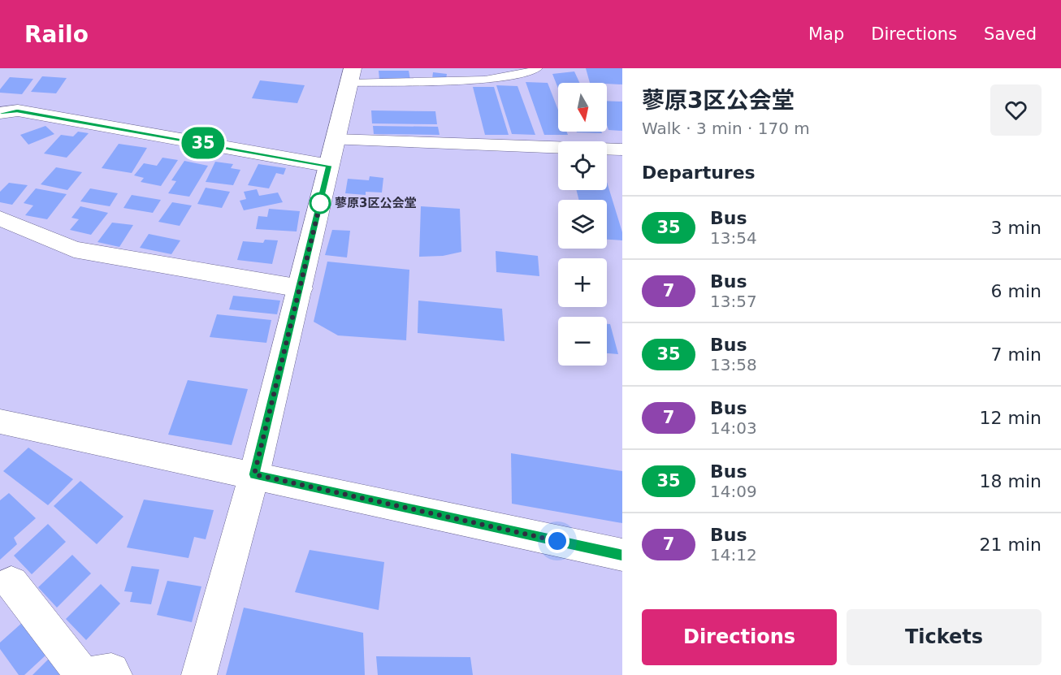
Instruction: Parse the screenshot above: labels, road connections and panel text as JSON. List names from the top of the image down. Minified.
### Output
{"places":["蓼原3区公会堂"],"lines":["bus line 35"],"north":"bottom","page":{"header":"Railo","nav":["Map","Directions","Saved"],"on_map":"35","heading":[["蓼原3区公会堂","Walk · 3 min · 170 m"],"Departures"],"map_buttons":["+","−"],"list":[{"mark":"35","name":"Bus","note":"13:54","value":"3 min"},{"mark":"7","name":"Bus","note":"13:57","value":"6 min"},{"mark":"35","name":"Bus","note":"13:58","value":"7 min"},{"mark":"7","name":"Bus","note":"14:03","value":"12 min"},{"mark":"35","name":"Bus","note":"14:09","value":"18 min"},{"mark":"7","name":"Bus","note":"14:12","value":"21 min"}],"buttons":["Directions","Tickets"]}}
